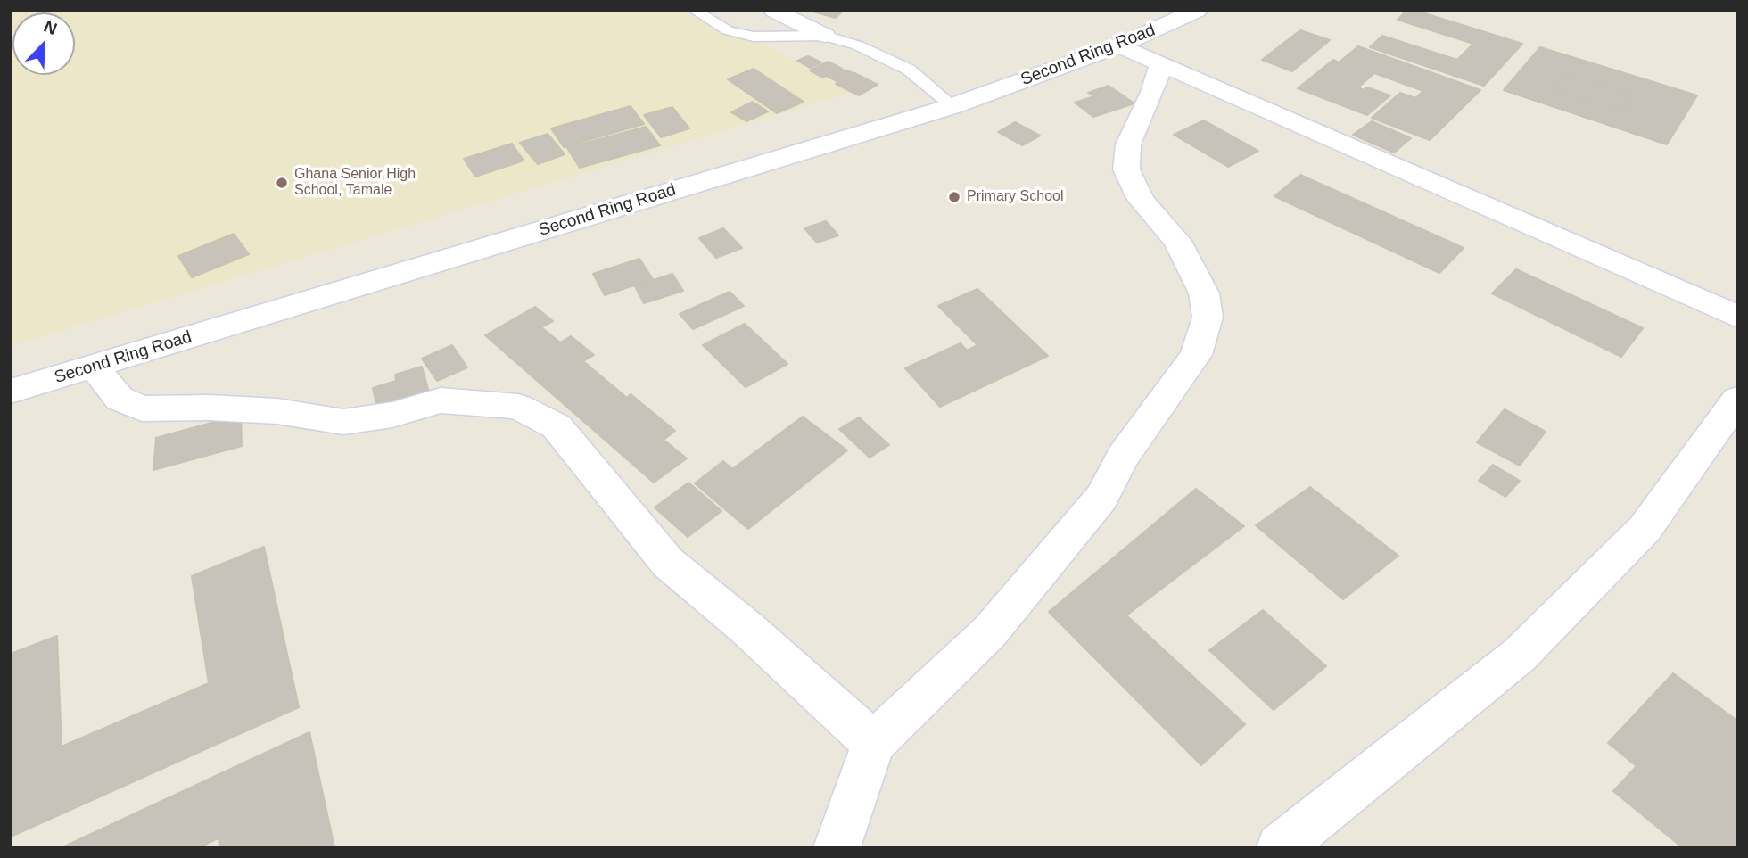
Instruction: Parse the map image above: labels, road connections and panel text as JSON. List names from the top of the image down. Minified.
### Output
{"streets":{"street":["Second Ring Road"]},"places":["Ghana Senior High School, Tamale","Primary School"],"north":"top right"}
